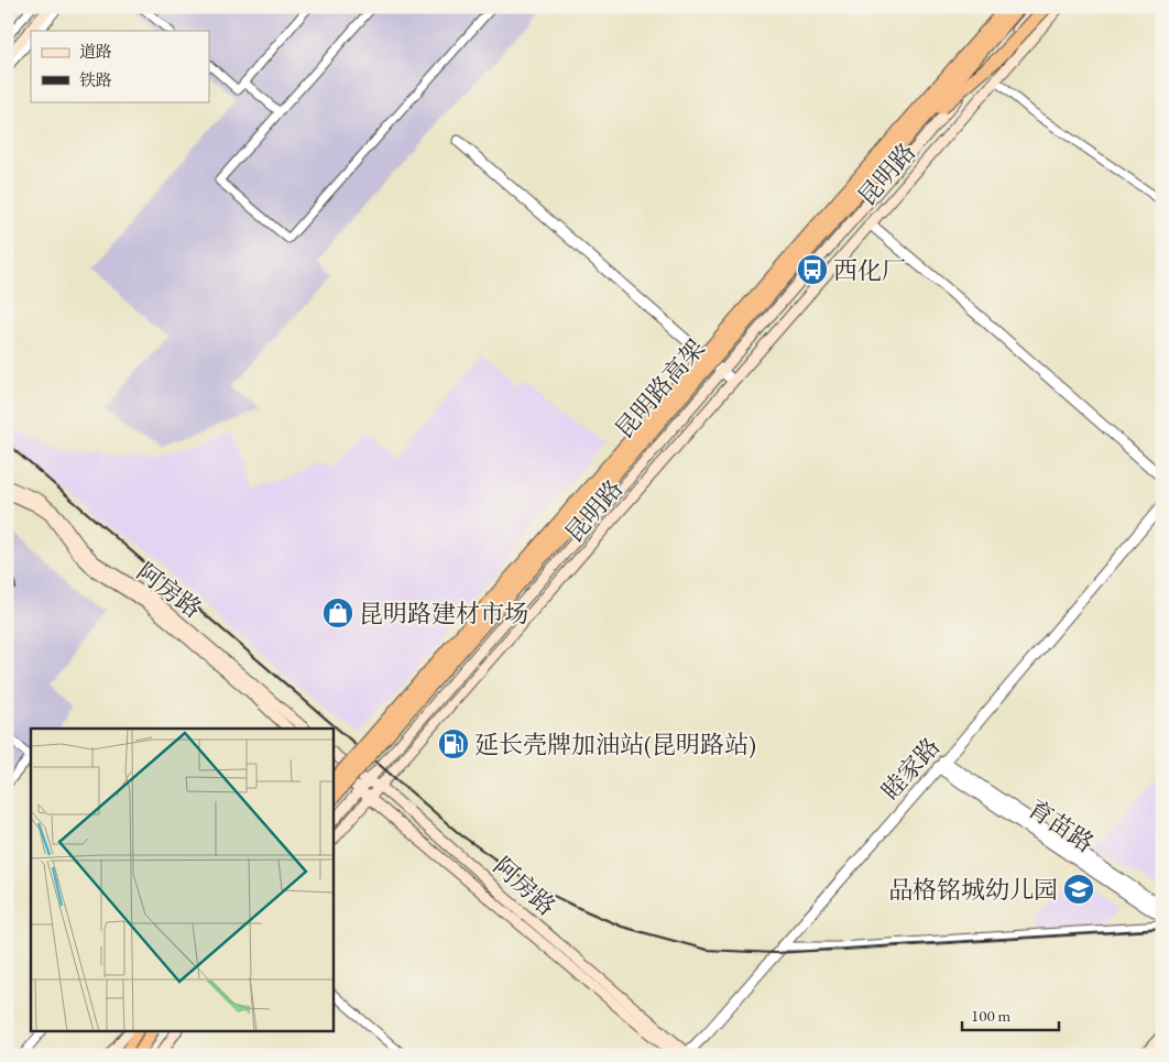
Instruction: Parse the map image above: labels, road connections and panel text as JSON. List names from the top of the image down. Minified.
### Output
{"streets":{"highway":["昆明路高架"],"main road":["昆明路","阿房路"],"street":["睦家路","育苗路"]},"crossings":[["昆明路","阿房路"],["阿房路","睦家路"],["睦家路","育苗路"]],"places":{"bus stop":["西化厂"],"shop":["昆明路建材市场"],"fuel station":["延长壳牌加油站(昆明路站)"],"school or university":["品格铭城幼儿园"]},"legend":["道路","铁路"],"scale_bar":"100 m"}
